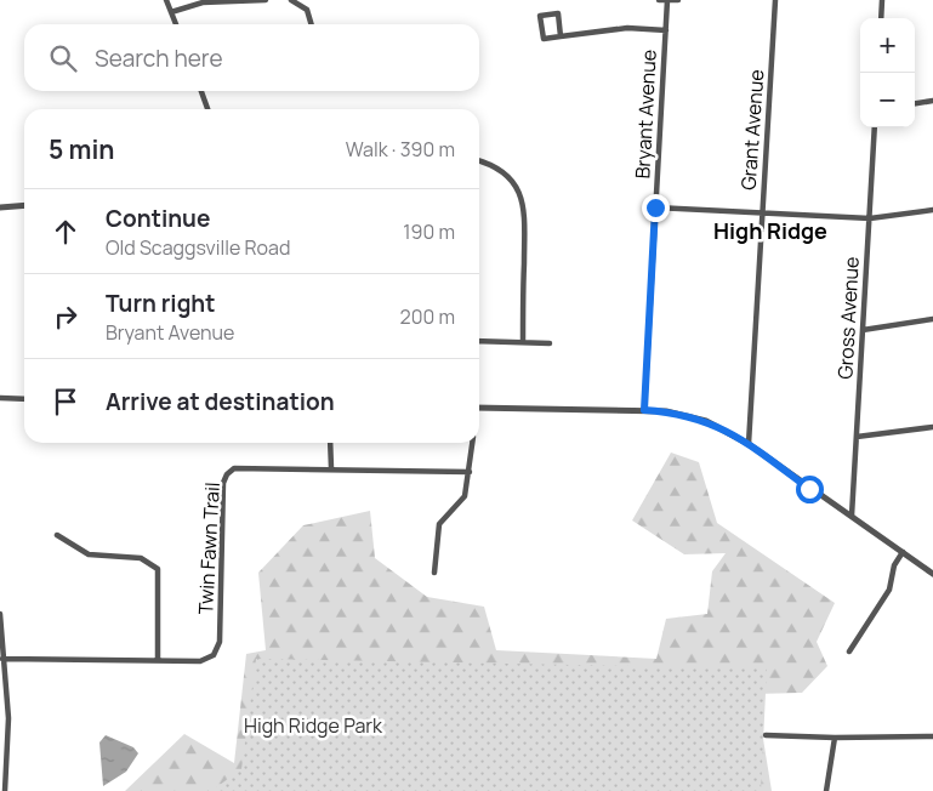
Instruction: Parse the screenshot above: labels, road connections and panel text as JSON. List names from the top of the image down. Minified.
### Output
{"streets":{"street":["Bryant Avenue","Grant Avenue","Gross Avenue","Twin Fawn Trail"]},"districts":["High Ridge"],"parks":["High Ridge Park"],"page":{"map_buttons":["+","−"],"search":"Search here","heading":["5 min","Walk · 390 m"],"list":[["Continue","Old Scaggsville Road","190 m"],["Turn right","Bryant Avenue","200 m"],"Arrive at destination"]}}
